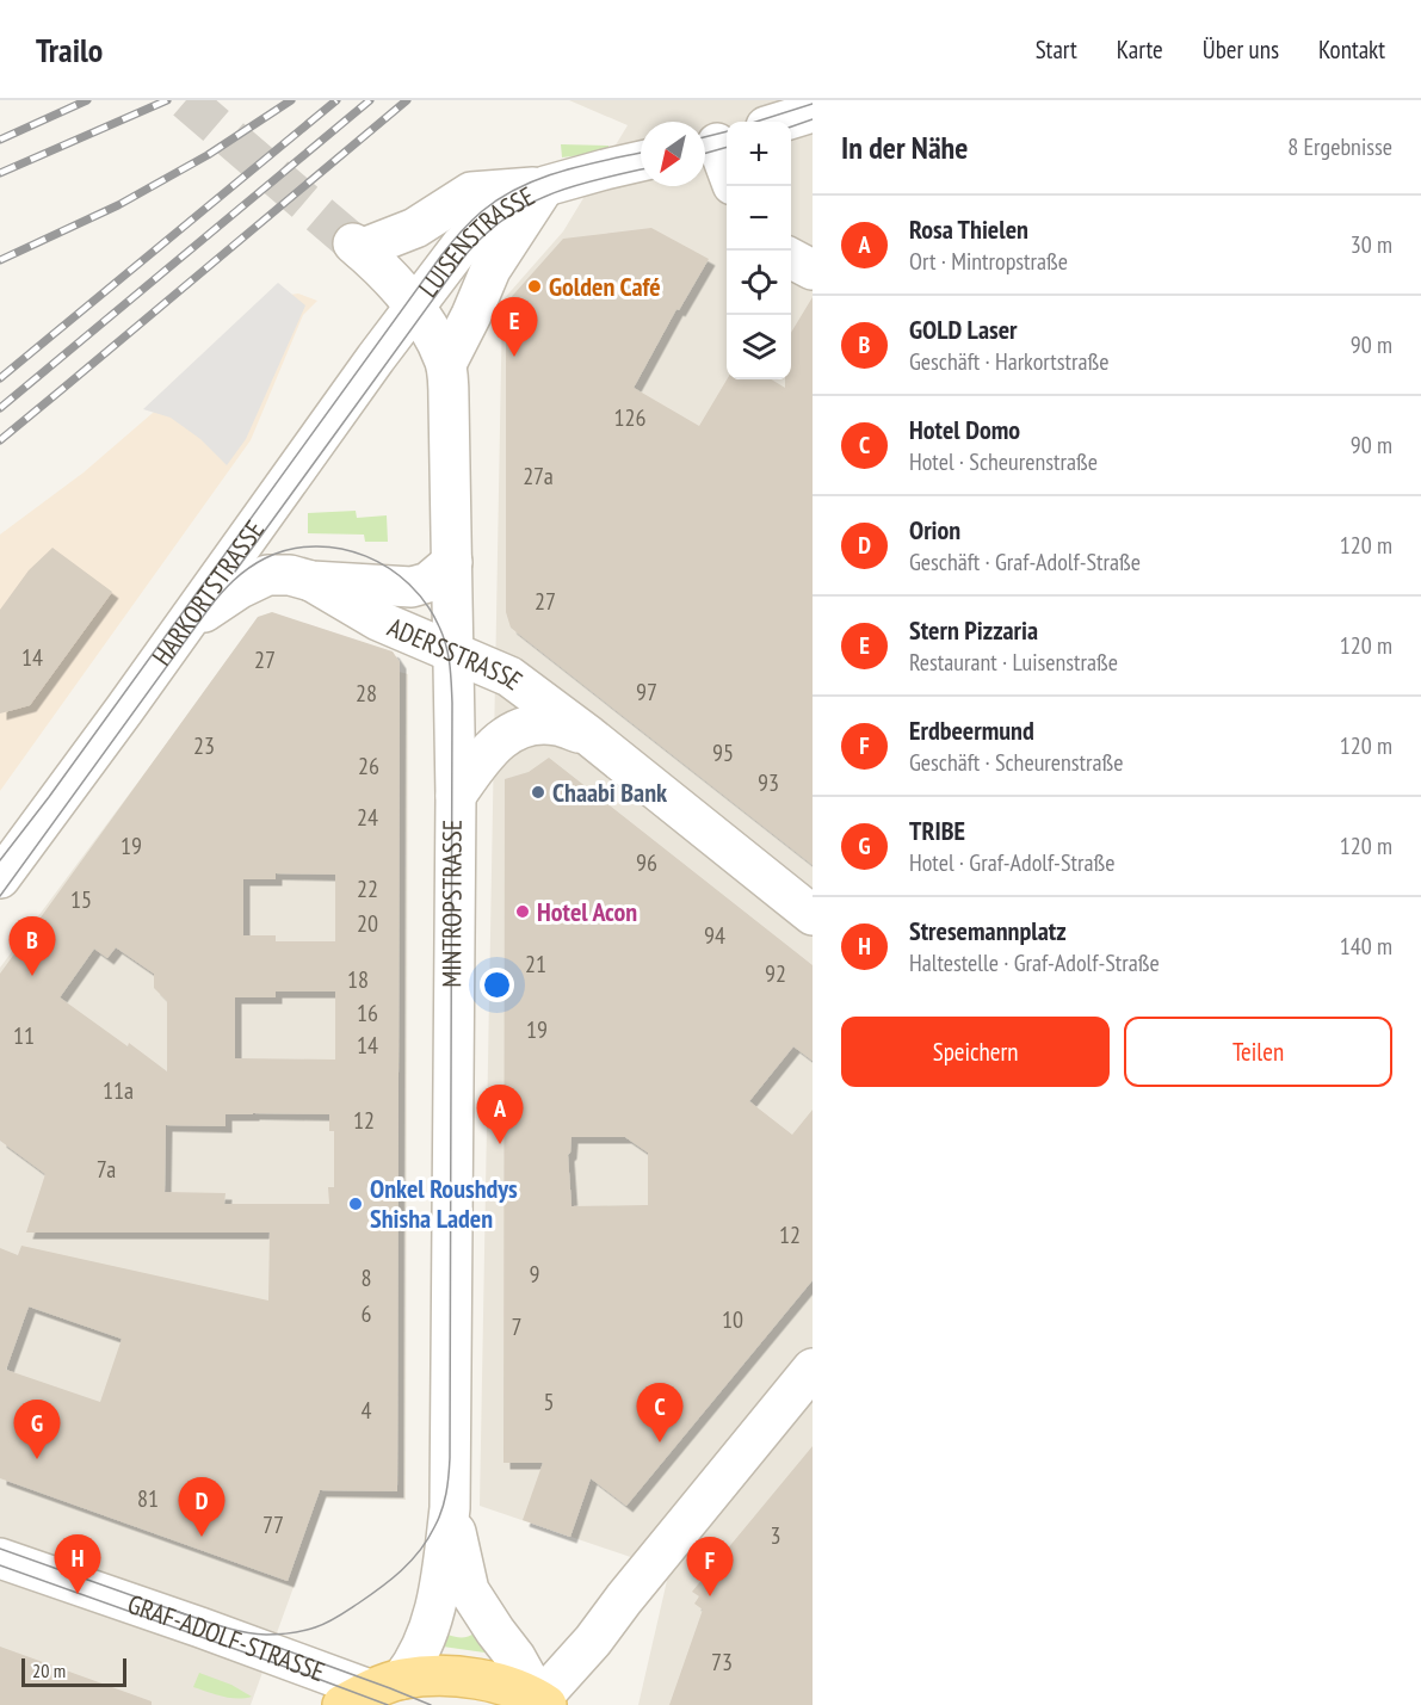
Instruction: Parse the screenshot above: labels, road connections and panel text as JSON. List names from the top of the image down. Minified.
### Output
{"streets":{"main road":["GRAF-ADOLF-STRASSE"],"street":["LUISENSTRASSE","HARKORTSTRASSE","ADERSSTRASSE","MINTROPSTRASSE"]},"crossings":[["LUISENSTRASSE","HARKORTSTRASSE"],["LUISENSTRASSE","MINTROPSTRASSE"],["HARKORTSTRASSE","ADERSSTRASSE"],["HARKORTSTRASSE","MINTROPSTRASSE"],["ADERSSTRASSE","MINTROPSTRASSE"],["MINTROPSTRASSE","GRAF-ADOLF-STRASSE"]],"places":["Golden Café","Chaabi Bank","Hotel Acon","Onkel Roushdys Shisha Laden"],"house_numbers":["126","27a","27","14","27","97","28","23","95","26","93","24","19","96","22","15","20","94","21","92","18","16","19","11","14","11a","12","7a","12","9","8","6","10","7","5","4","81","77","3","73"],"scale_bar":"20 m","north":"bottom left","page":{"header":"Trailo","nav":["Start","Karte","Über uns","Kontakt"],"heading":["In der Nähe","8 Ergebnisse"],"map_buttons":["+","−"],"list":[{"mark":"A","name":"Rosa Thielen","note":"Ort · Mintropstraße","value":"30 m"},{"mark":"B","name":"GOLD Laser","note":"Geschäft · Harkortstraße","value":"90 m"},{"mark":"C","name":"Hotel Domo","note":"Hotel · Scheurenstraße","value":"90 m"},{"mark":"D","name":"Orion","note":"Geschäft · Graf-Adolf-Straße","value":"120 m"},{"mark":"E","name":"Stern Pizzaria","note":"Restaurant · Luisenstraße","value":"120 m"},{"mark":"F","name":"Erdbeermund","note":"Geschäft · Scheurenstraße","value":"120 m"},{"mark":"G","name":"TRIBE","note":"Hotel · Graf-Adolf-Straße","value":"120 m"},{"mark":"H","name":"Stresemannplatz","note":"Haltestelle · Graf-Adolf-Straße","value":"140 m"}],"pins":["E","B","A","C","G","D","H","F"],"buttons":["Speichern","Teilen"],"scale":"20 m"}}
